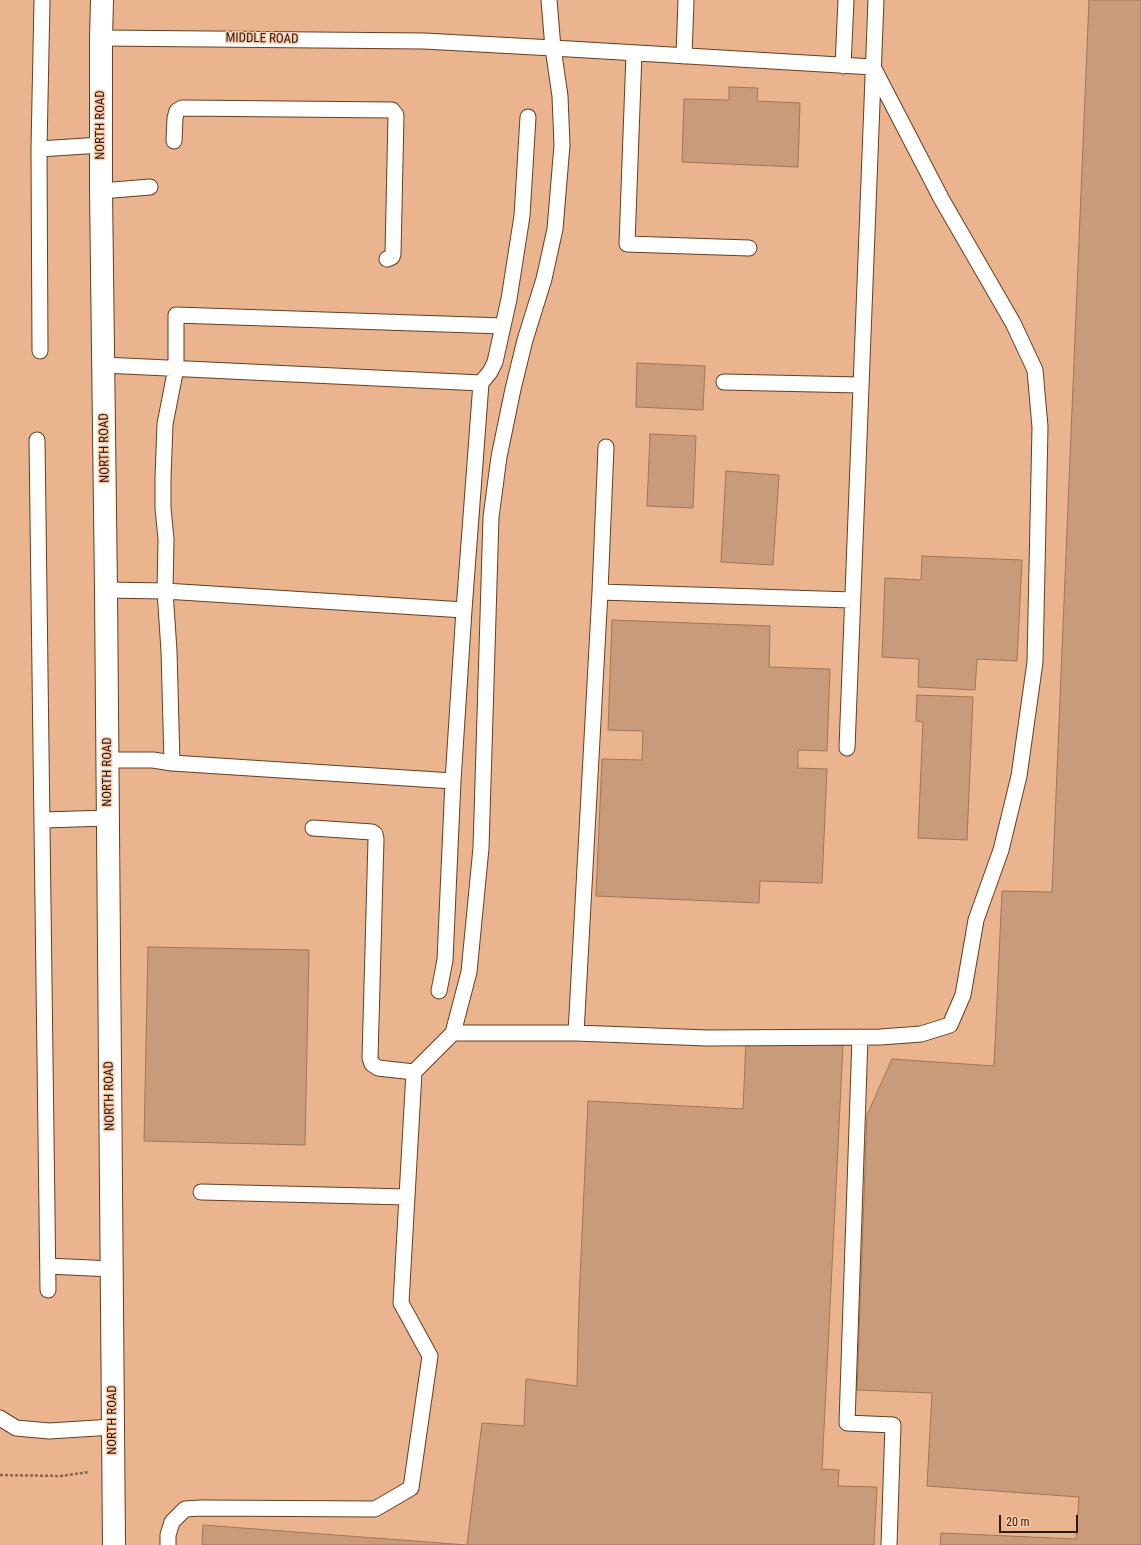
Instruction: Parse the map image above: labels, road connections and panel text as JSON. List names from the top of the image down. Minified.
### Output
{"streets":{"street":["NORTH ROAD"],"lane":["MIDDLE ROAD"]},"crossings":[["MIDDLE ROAD","NORTH ROAD"]],"scale_bar":"20 m"}
